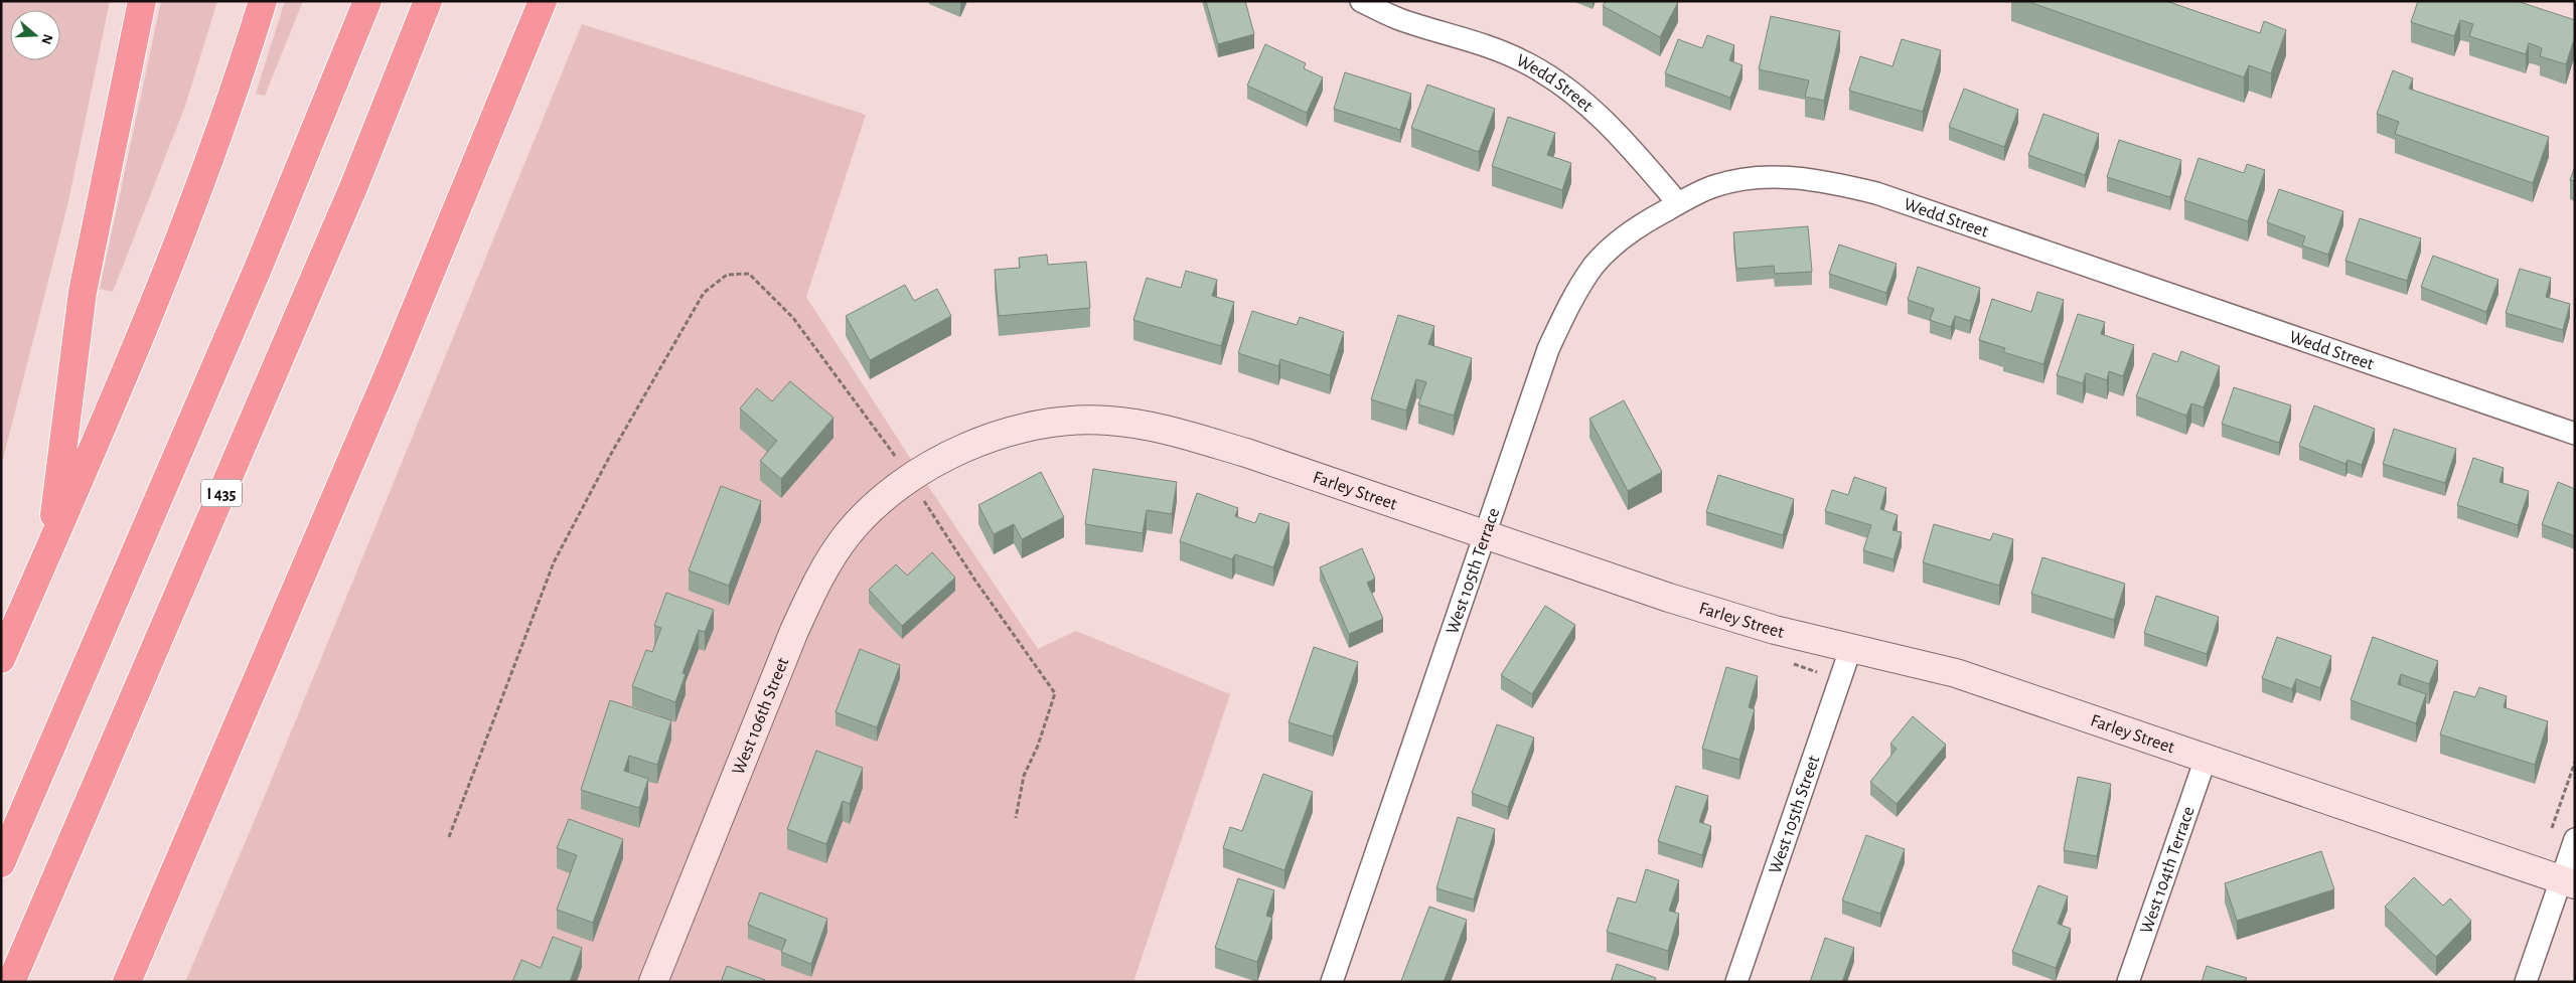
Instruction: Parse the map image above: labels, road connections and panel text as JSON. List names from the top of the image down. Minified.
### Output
{"streets":{"highway":["I 435"],"street":["Wedd Street","Farley Street","West 105th Terrace","West 106th Street","West 105th Street","West 104th Terrace"]},"crossings":[["Wedd Street","West 105th Terrace"],["Farley Street","West 105th Terrace"],["Farley Street","West 106th Street"],["Farley Street","West 105th Street"],["Farley Street","West 104th Terrace"]],"north":"right"}
